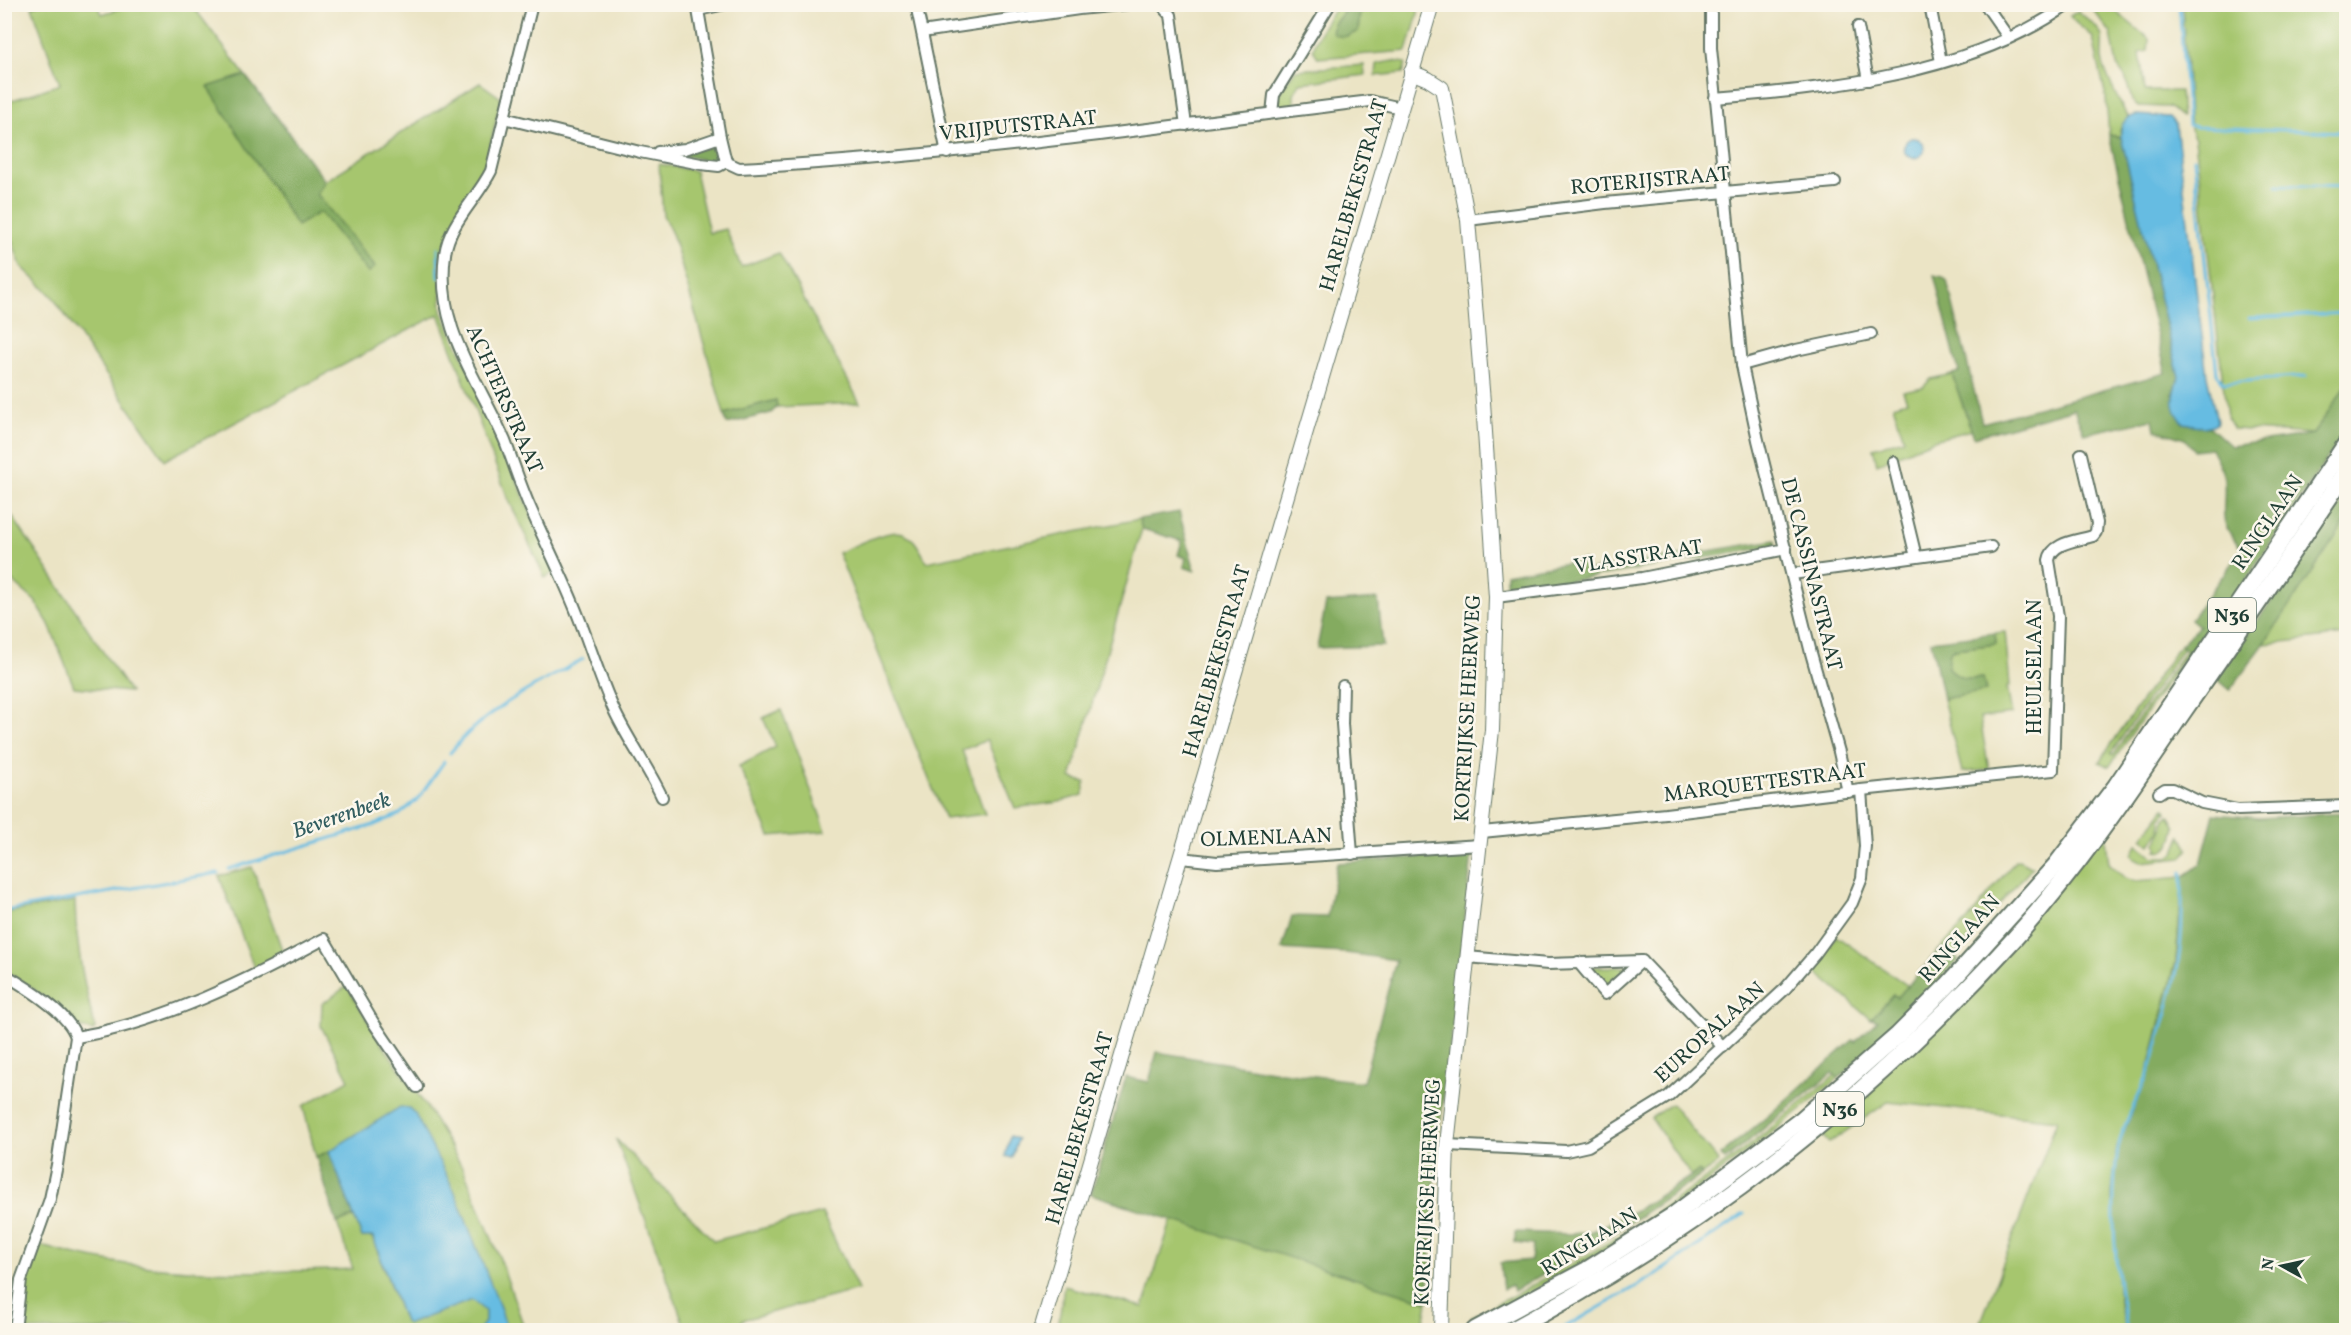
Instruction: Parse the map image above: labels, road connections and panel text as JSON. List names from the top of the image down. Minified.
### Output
{"streets":{"main road":["RINGLAAN","N36"],"street":["VRIJPUTSTRAAT","ROTERIJSTRAAT","HARELBEKESTRAAT","ACHTERSTRAAT","VLASSTRAAT","DE CASSINASTRAAT","HEULSELAAN","KORTRIJKSE HEERWEG","MARQUETTESTRAAT","OLMENLAAN","EUROPALAAN"]},"crossings":[["VRIJPUTSTRAAT","HARELBEKESTRAAT"],["VRIJPUTSTRAAT","ACHTERSTRAAT"],["ROTERIJSTRAAT","DE CASSINASTRAAT"],["ROTERIJSTRAAT","KORTRIJKSE HEERWEG"],["HARELBEKESTRAAT","KORTRIJKSE HEERWEG"],["HARELBEKESTRAAT","OLMENLAAN"],["VLASSTRAAT","DE CASSINASTRAAT"],["VLASSTRAAT","KORTRIJKSE HEERWEG"],["DE CASSINASTRAAT","MARQUETTESTRAAT"],["HEULSELAAN","MARQUETTESTRAAT"],["KORTRIJKSE HEERWEG","MARQUETTESTRAAT"],["KORTRIJKSE HEERWEG","OLMENLAAN"],["KORTRIJKSE HEERWEG","EUROPALAAN"],["MARQUETTESTRAAT","OLMENLAAN"],["MARQUETTESTRAAT","EUROPALAAN"]],"water":["Beverenbeek"],"north":"left"}
